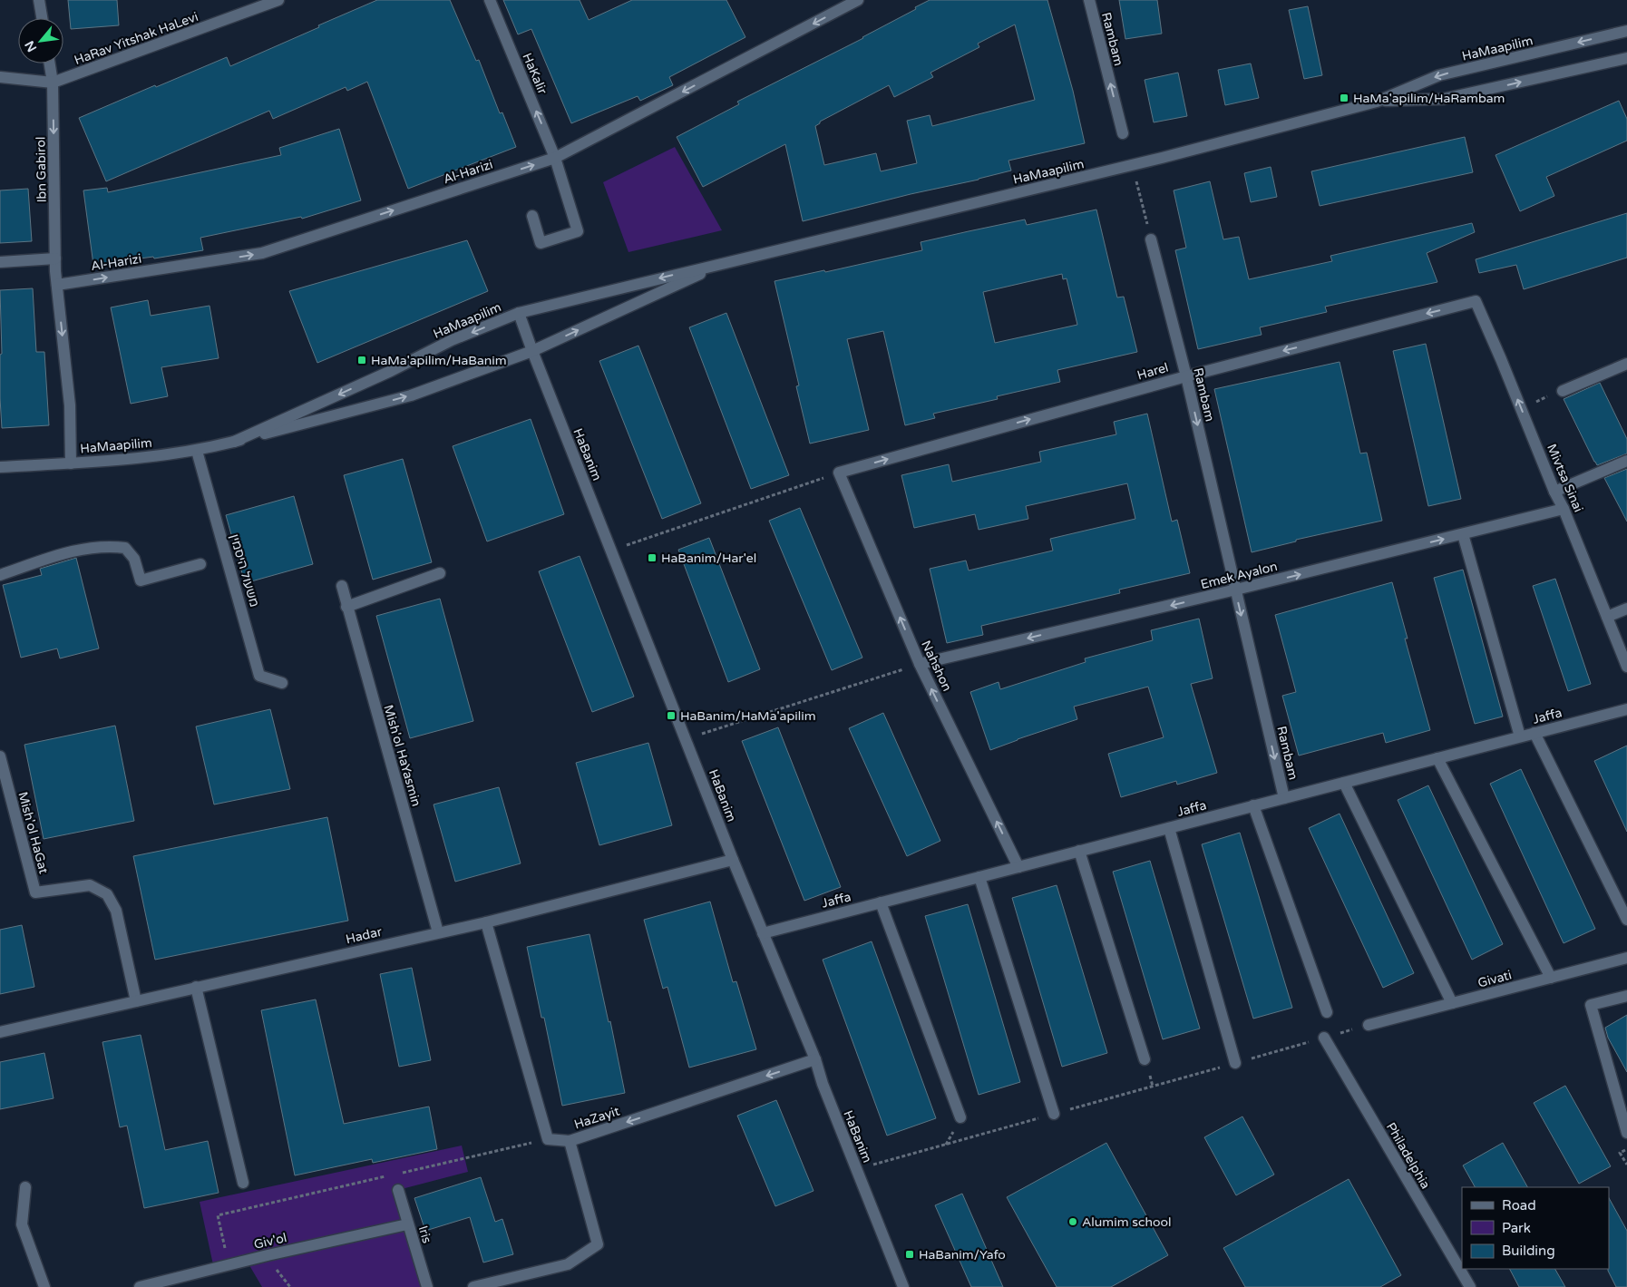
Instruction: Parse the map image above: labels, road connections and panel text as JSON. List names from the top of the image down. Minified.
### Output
{"streets":{"street":["HaRav Yitshak HaLevi","Rambam","HaMaapilim","HaKalir","Ibn Gabirol","Al-Harizi","Harel","HaBanim","Mivtsa Sinai","משעול היסמין","Emek Ayalon","Nahshon","Jaffa","Mish'ol HaYasmin","Mish'ol HaGat","Hadar","Givati","HaZayit","Philadelphia","Iris","Giv'ol"]},"crossings":[["HaRav Yitshak HaLevi","Ibn Gabirol"],["Rambam","Harel"],["Rambam","Emek Ayalon"],["Rambam","Jaffa"],["HaMaapilim","Ibn Gabirol"],["HaMaapilim","HaBanim"],["HaMaapilim","משעול היסמין"],["HaKalir","Al-Harizi"],["Ibn Gabirol","Al-Harizi"],["Harel","Mivtsa Sinai"],["Harel","Nahshon"],["HaBanim","Jaffa"],["HaBanim","Hadar"],["HaBanim","HaZayit"],["Mivtsa Sinai","Emek Ayalon"],["Emek Ayalon","Nahshon"],["Nahshon","Jaffa"],["Mish'ol HaYasmin","Hadar"],["Mish'ol HaGat","Hadar"],["Iris","Giv'ol"]],"one_way":["HaKalir","Ibn Gabirol","Nahshon","HaZayit"],"places":{"transit":["HaMa'apilim/HaRambam","HaMa'apilim/HaBanim","HaBanim/Har'el","HaBanim/HaMa'apilim","HaBanim/Yafo"],"other":["Alumim school"]},"legend":["Road","Park","Building"],"north":"bottom left"}
